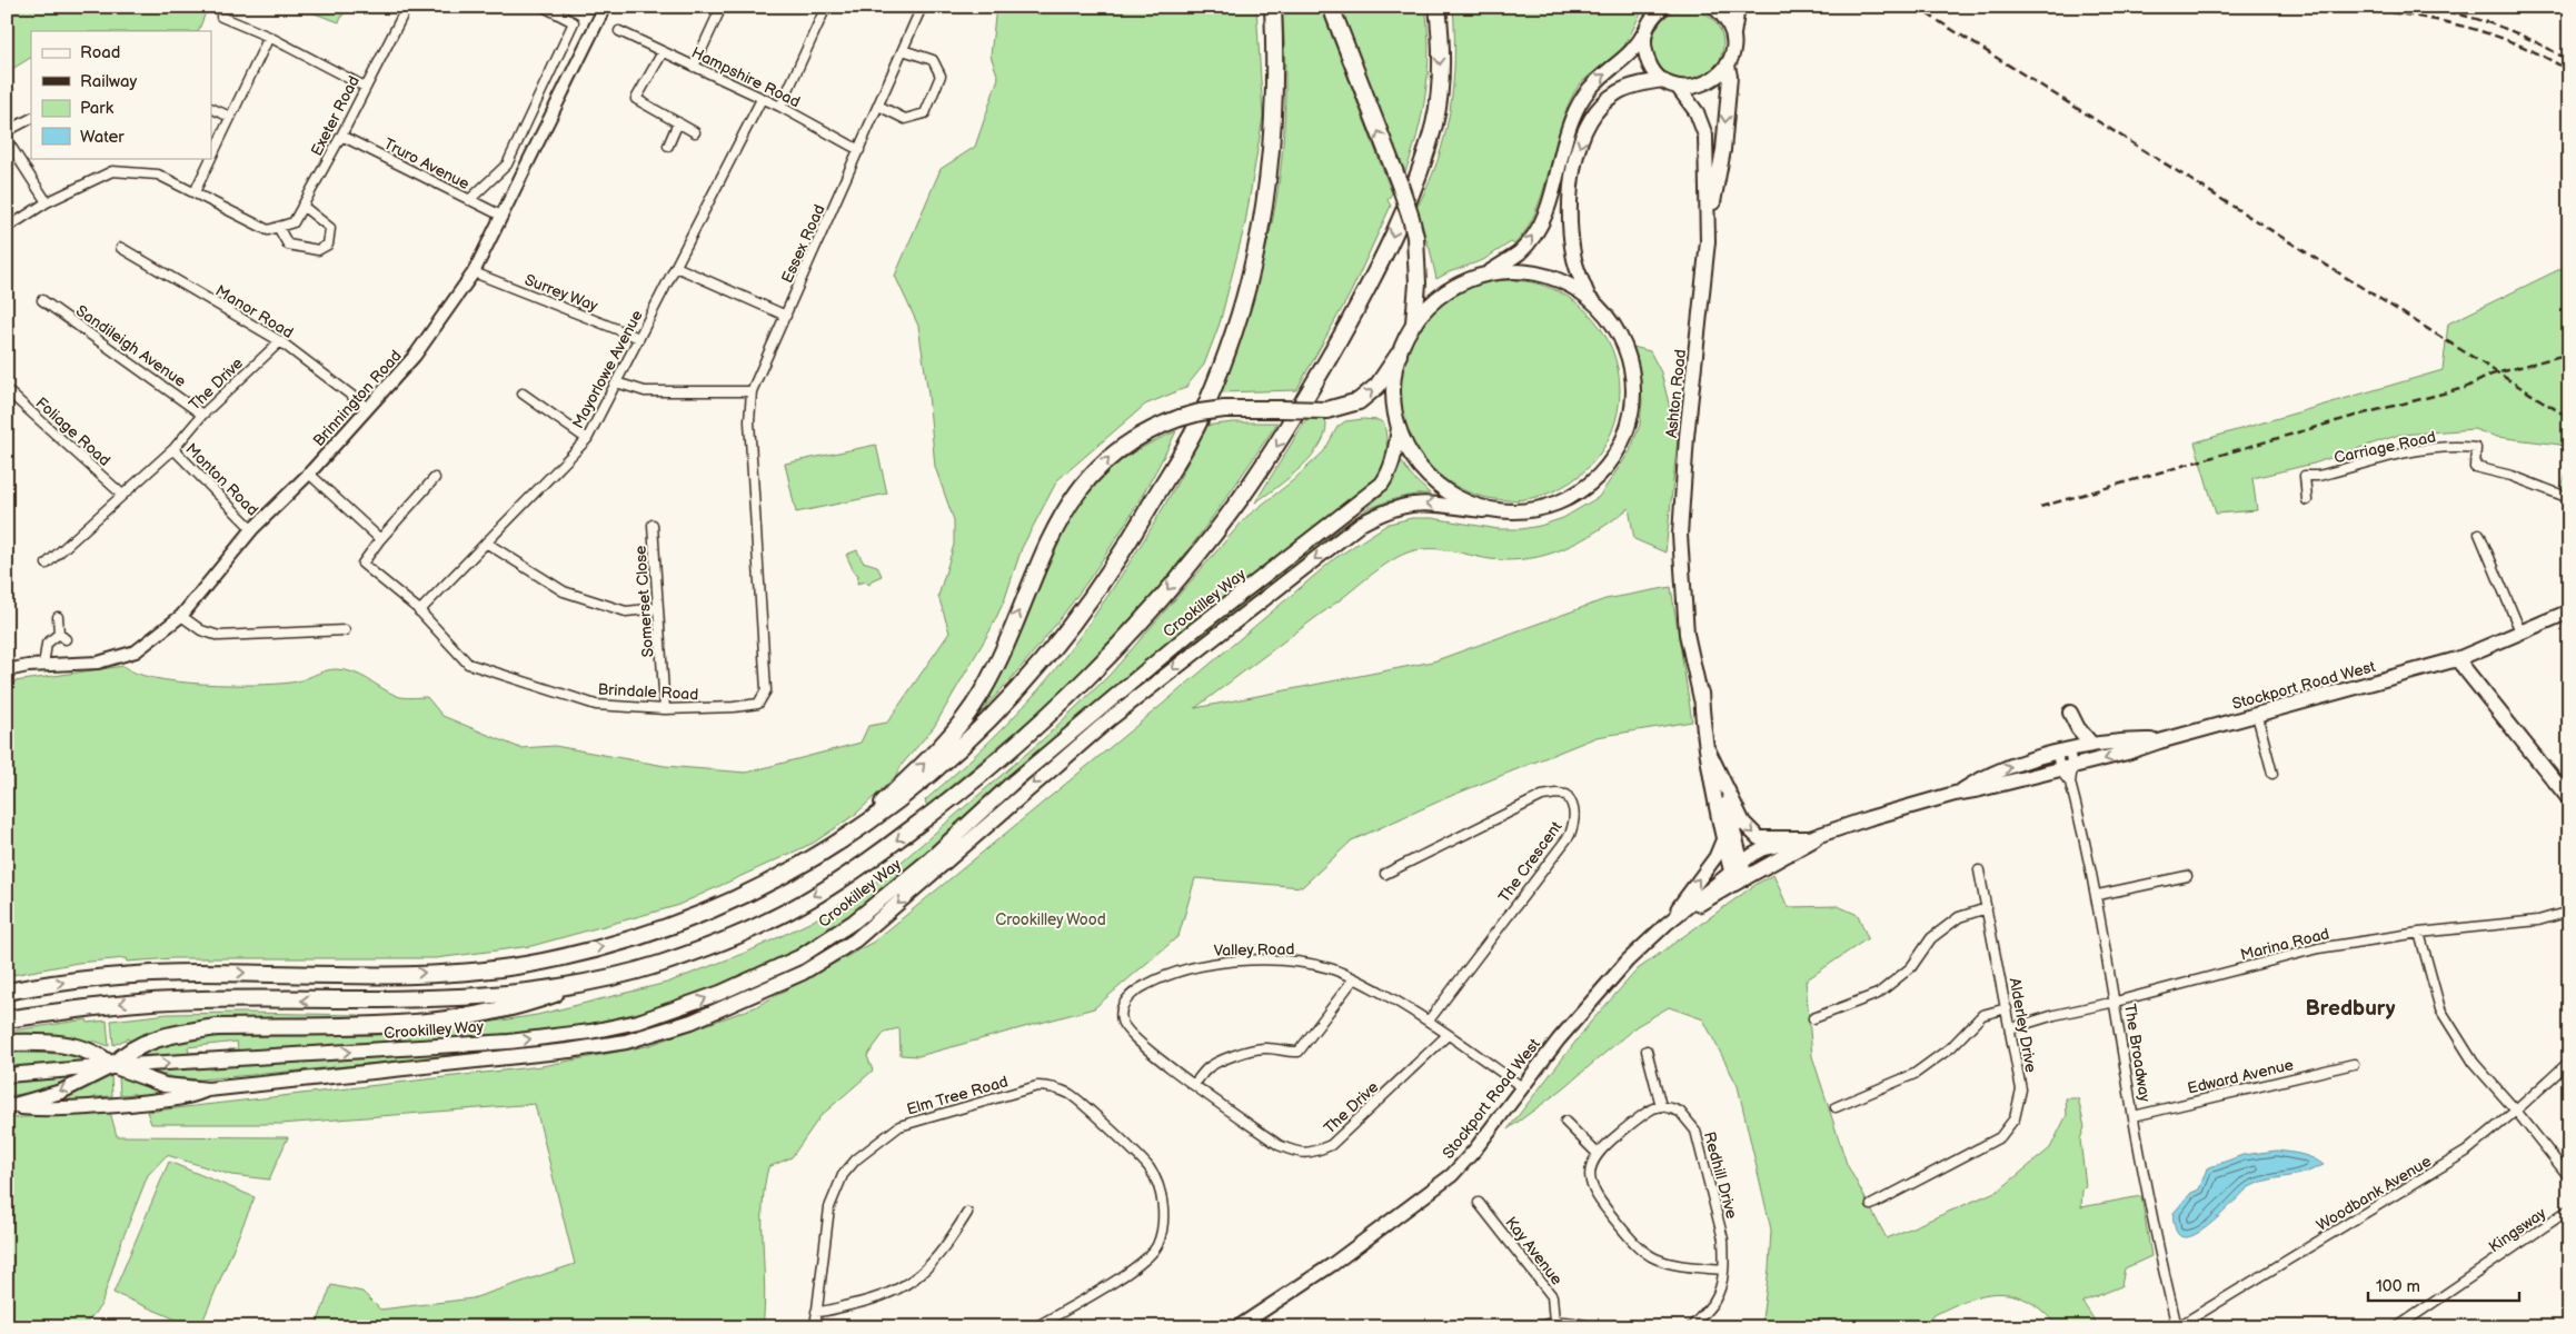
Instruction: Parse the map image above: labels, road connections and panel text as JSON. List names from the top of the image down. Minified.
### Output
{"streets":{"main road":["Ashton Road","Crookilley Way","Stockport Road West"],"street":["Hampshire Road","Exeter Road","Truro Avenue","Essex Road","Surrey Way","Manor Road","Sandileigh Avenue","Mayorlowe Avenue","The Drive","Brinnington Road","Foliage Road","Carriage Road","Monton Road","Somerset Close","Brindale Road","The Crescent","Marina Road","Valley Road","Alderley Drive","The Broadway","Edward Avenue","Elm Tree Road","Redhill Drive","Woodbank Avenue","Kingsway","Kay Avenue"]},"crossings":[["Hampshire Road","Essex Road"],["Hampshire Road","Mayorlowe Avenue"],["Exeter Road","Truro Avenue"],["Truro Avenue","Brinnington Road"],["Essex Road","Brindale Road"],["Surrey Way","Mayorlowe Avenue"],["Surrey Way","Brinnington Road"],["Manor Road","The Drive"],["Manor Road","Brinnington Road"],["Sandileigh Avenue","The Drive"],["Mayorlowe Avenue","Brindale Road"],["The Drive","Monton Road"],["The Drive","Valley Road"],["Ashton Road","Stockport Road West"],["Brinnington Road","Monton Road"],["Somerset Close","Brindale Road"],["Stockport Road West","The Broadway"],["The Crescent","Valley Road"],["Marina Road","Alderley Drive"],["Marina Road","The Broadway"],["The Broadway","Edward Avenue"],["The Broadway","Woodbank Avenue"]],"districts":["Bredbury"],"parks":["Crookilley Wood"],"legend":["Road","Railway","Park","Water"],"scale_bar":"100 m"}
